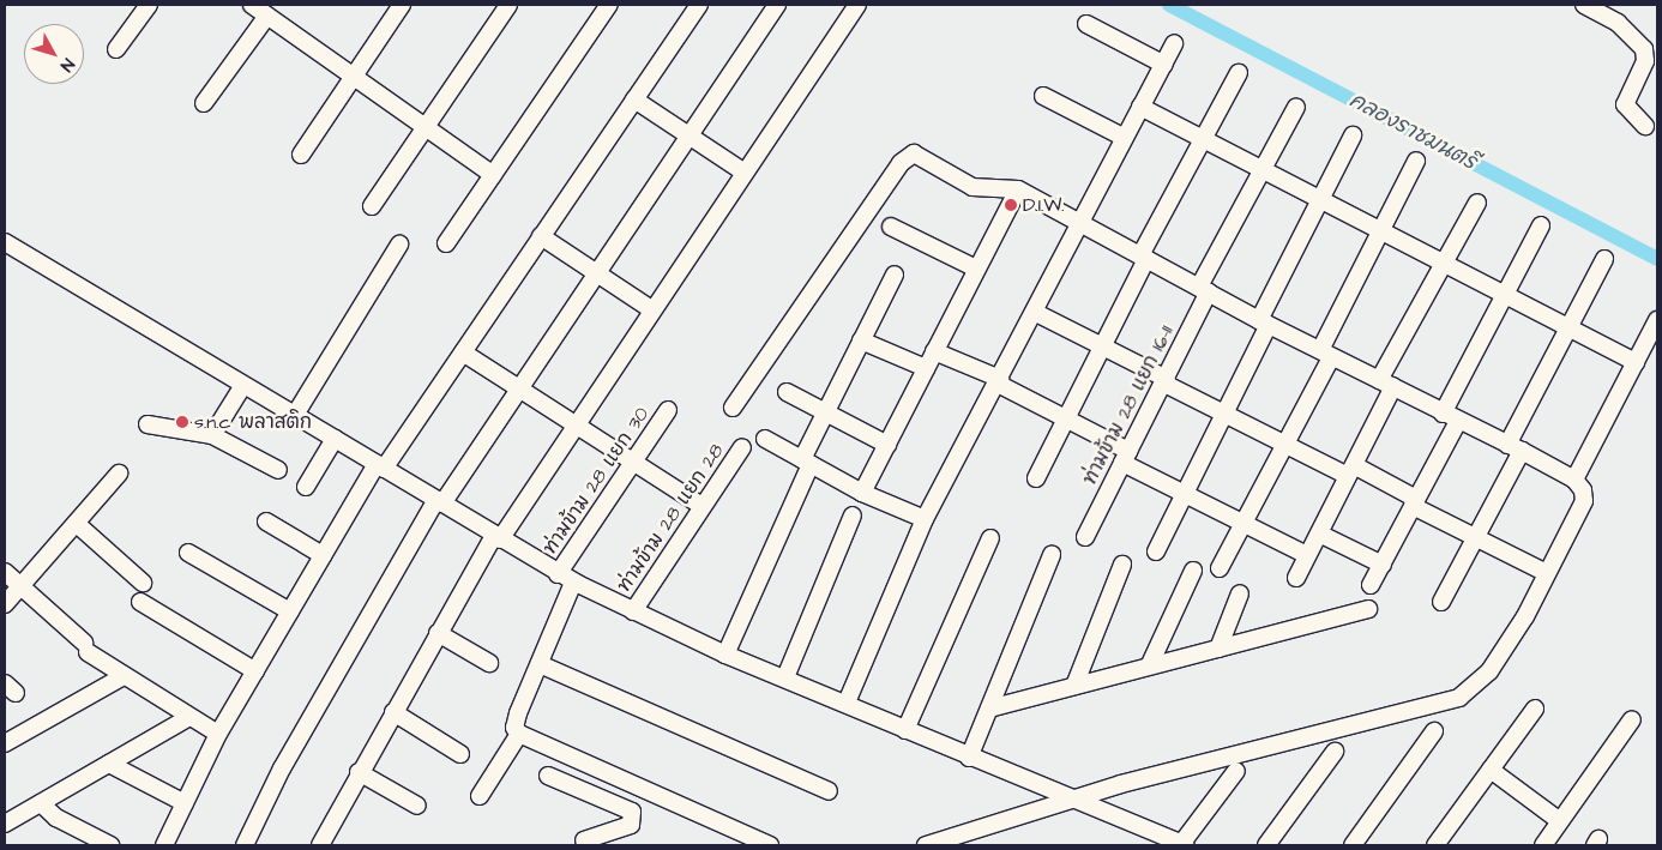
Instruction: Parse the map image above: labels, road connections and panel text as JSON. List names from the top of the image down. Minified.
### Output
{"streets":{"street":["ท่ามข้าม 28 แยก 16-11","ท่ามข้าม 28 แยก 30","ท่ามข้าม 28 แยก 28"]},"water":["คลองราชมนตรี"],"places":["D.I.W.","s.n.c พลาสติก"],"north":"bottom right"}
